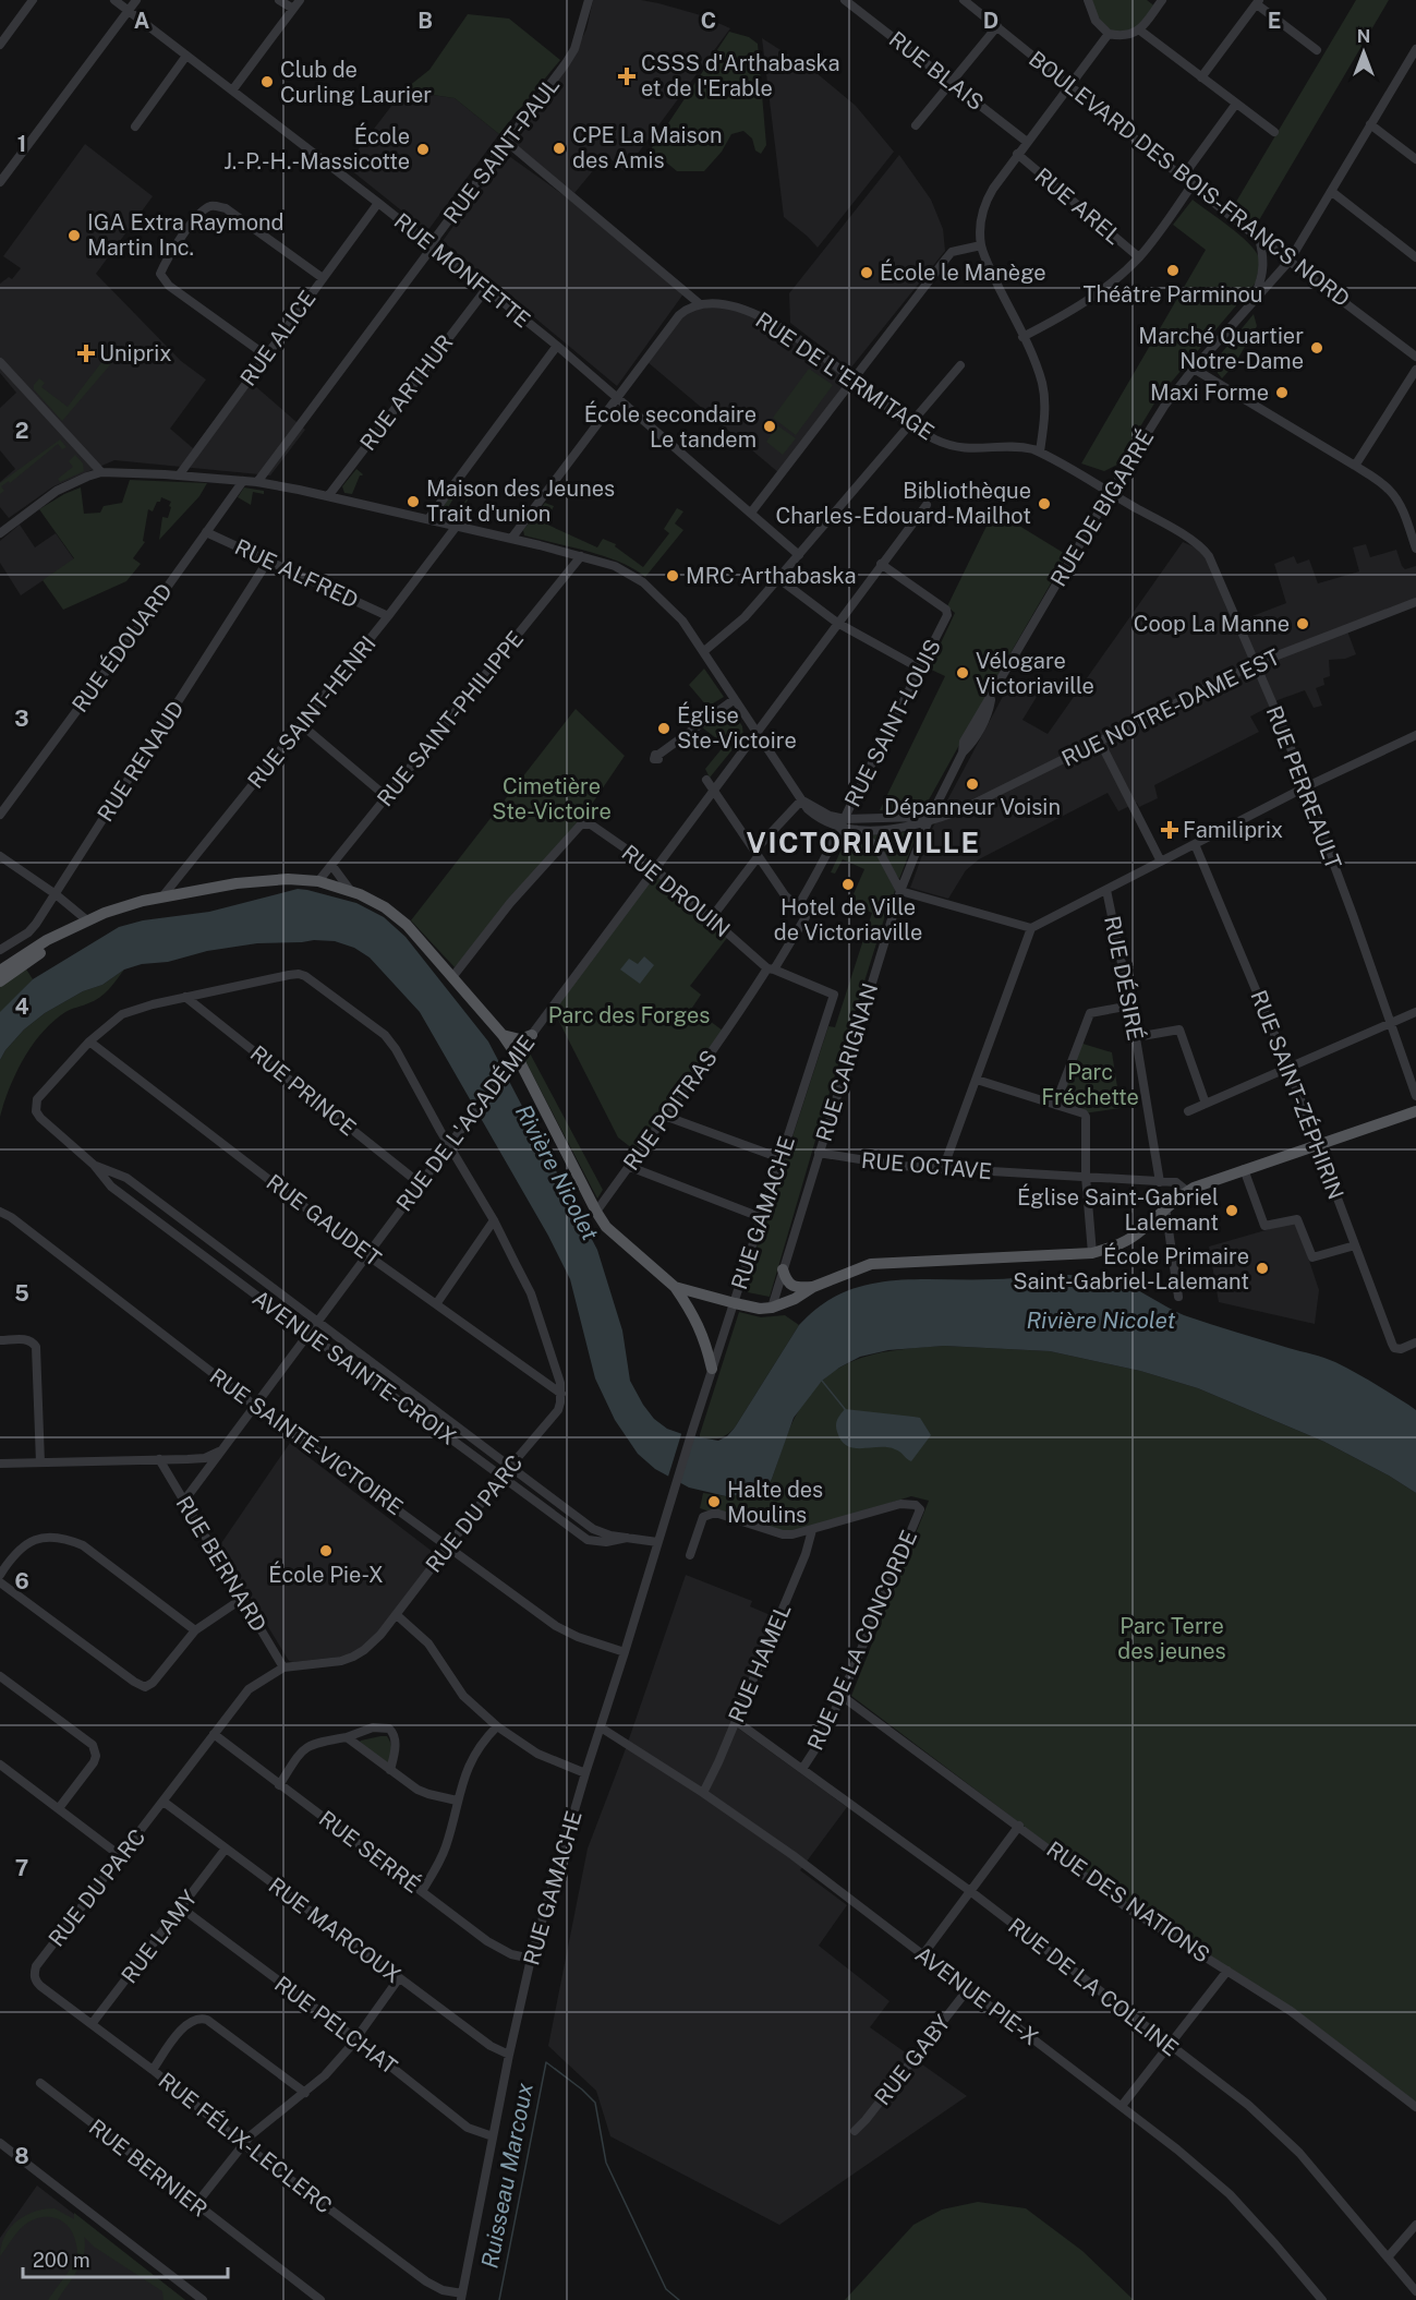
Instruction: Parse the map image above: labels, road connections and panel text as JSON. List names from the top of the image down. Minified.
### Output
{"streets":{"street":["RUE BLAIS","RUE SAINT-PAUL","BOULEVARD DES BOIS-FRANCS NORD","RUE AREL","RUE MONFETTE","RUE ALICE","RUE DE L'ERMITAGE","RUE ARTHUR","RUE DE BIGARRÉ","RUE ALFRED","RUE ÉDOUARD","RUE NOTRE-DAME EST","RUE SAINT-HENRI","RUE SAINT-PHILIPPE","RUE SAINT-LOUIS","RUE RENAUD","RUE PERREAULT","RUE DROUIN","RUE DÉSIRÉ","RUE CARIGNAN","RUE PRINCE","RUE SAINT-ZÉPHIRIN","RUE POITRAS","RUE DE L'ACADÉMIE","RUE OCTAVE","RUE GAMACHE","RUE GAUDET","AVENUE SAINTE-CROIX","RUE SAINTE-VICTOIRE","RUE DU PARC","RUE BERNARD","RUE DE LA CONCORDE","RUE HAMEL","RUE SERRÉ","RUE DES NATIONS","RUE MARCOUX","RUE LAMY","RUE DE LA COLLINE","AVENUE PIE-X","RUE PELCHAT","RUE GABY","RUE FÉLIX-LECLERC","RUE BERNIER"]},"crossings":[["RUE SAINT-PAUL","RUE MONFETTE"],["BOULEVARD DES BOIS-FRANCS NORD","RUE DE BIGARRÉ"],["RUE MONFETTE","RUE ALICE"],["RUE MONFETTE","RUE ARTHUR"],["RUE DE L'ERMITAGE","RUE DE BIGARRÉ"],["RUE DE L'ERMITAGE","RUE PERREAULT"],["RUE DE BIGARRÉ","RUE NOTRE-DAME EST"],["RUE DE BIGARRÉ","RUE PERREAULT"],["RUE DE BIGARRÉ","RUE CARIGNAN"],["RUE ALFRED","RUE ÉDOUARD"],["RUE ALFRED","RUE SAINT-HENRI"],["RUE ALFRED","RUE RENAUD"],["RUE NOTRE-DAME EST","RUE SAINT-LOUIS"],["RUE NOTRE-DAME EST","RUE PERREAULT"],["RUE NOTRE-DAME EST","RUE CARIGNAN"],["RUE SAINT-LOUIS","RUE POITRAS"],["RUE SAINT-LOUIS","RUE DE L'ACADÉMIE"],["RUE DROUIN","RUE POITRAS"],["RUE DROUIN","RUE DE L'ACADÉMIE"],["RUE DROUIN","RUE GAMACHE"],["RUE DÉSIRÉ","RUE OCTAVE"],["RUE CARIGNAN","RUE OCTAVE"],["RUE PRINCE","RUE DE L'ACADÉMIE"],["RUE DE L'ACADÉMIE","RUE GAUDET"],["RUE DE L'ACADÉMIE","AVENUE SAINTE-CROIX"],["RUE DE L'ACADÉMIE","RUE SAINTE-VICTOIRE"],["RUE DE L'ACADÉMIE","RUE BERNARD"],["RUE GAMACHE","AVENUE SAINTE-CROIX"],["RUE GAMACHE","RUE SAINTE-VICTOIRE"],["RUE GAMACHE","RUE SERRÉ"],["RUE GAMACHE","RUE MARCOUX"],["RUE GAMACHE","AVENUE PIE-X"],["RUE GAMACHE","RUE PELCHAT"],["RUE GAMACHE","RUE FÉLIX-LECLERC"],["RUE GAUDET","AVENUE SAINTE-CROIX"],["RUE GAUDET","RUE DU PARC"],["AVENUE SAINTE-CROIX","RUE DU PARC"],["RUE SAINTE-VICTOIRE","RUE DU PARC"],["RUE DU PARC","RUE BERNARD"],["RUE DU PARC","RUE SERRÉ"],["RUE DU PARC","RUE MARCOUX"],["RUE DU PARC","RUE FÉLIX-LECLERC"],["RUE DE LA CONCORDE","RUE HAMEL"],["RUE DE LA CONCORDE","RUE DES NATIONS"],["RUE DE LA CONCORDE","RUE DE LA COLLINE"],["RUE HAMEL","RUE DE LA COLLINE"],["RUE HAMEL","AVENUE PIE-X"],["RUE MARCOUX","RUE LAMY"],["RUE LAMY","RUE PELCHAT"],["RUE LAMY","RUE FÉLIX-LECLERC"],["AVENUE PIE-X","RUE GABY"]],"districts":["VICTORIAVILLE"],"water":["Rivière Nicolet","Ruisseau Marcoux"],"parks":["Cimetière Ste-Victoire","Parc des Forges","Parc Fréchette","Parc Terre des jeunes"],"places":{"health":["CSSS d'Arthabaska et de l'Erable","Uniprix","Familiprix"],"other":["Club de Curling Laurier","CPE La Maison des Amis","École J.-P.-H.-Massicotte","IGA Extra Raymond Martin Inc.","Théâtre Parminou","École le Manège","Marché Quartier Notre-Dame","Maxi Forme","École secondaire Le tandem","Maison des Jeunes Trait d'union","Bibliothèque Charles-Edouard-Mailhot","MRC Arthabaska","Coop La Manne","Vélogare Victoriaville","Église Ste-Victoire","Dépanneur Voisin","Hotel de Ville de Victoriaville","Église Saint-Gabriel Lalemant","École Primaire Saint-Gabriel-Lalemant","Halte des Moulins","École Pie-X"]},"scale_bar":"200 m","north":"top","grid":{"columns":["A","B","C","D","E"],"rows":["1","2","3","4","5","6","7","8"]}}
